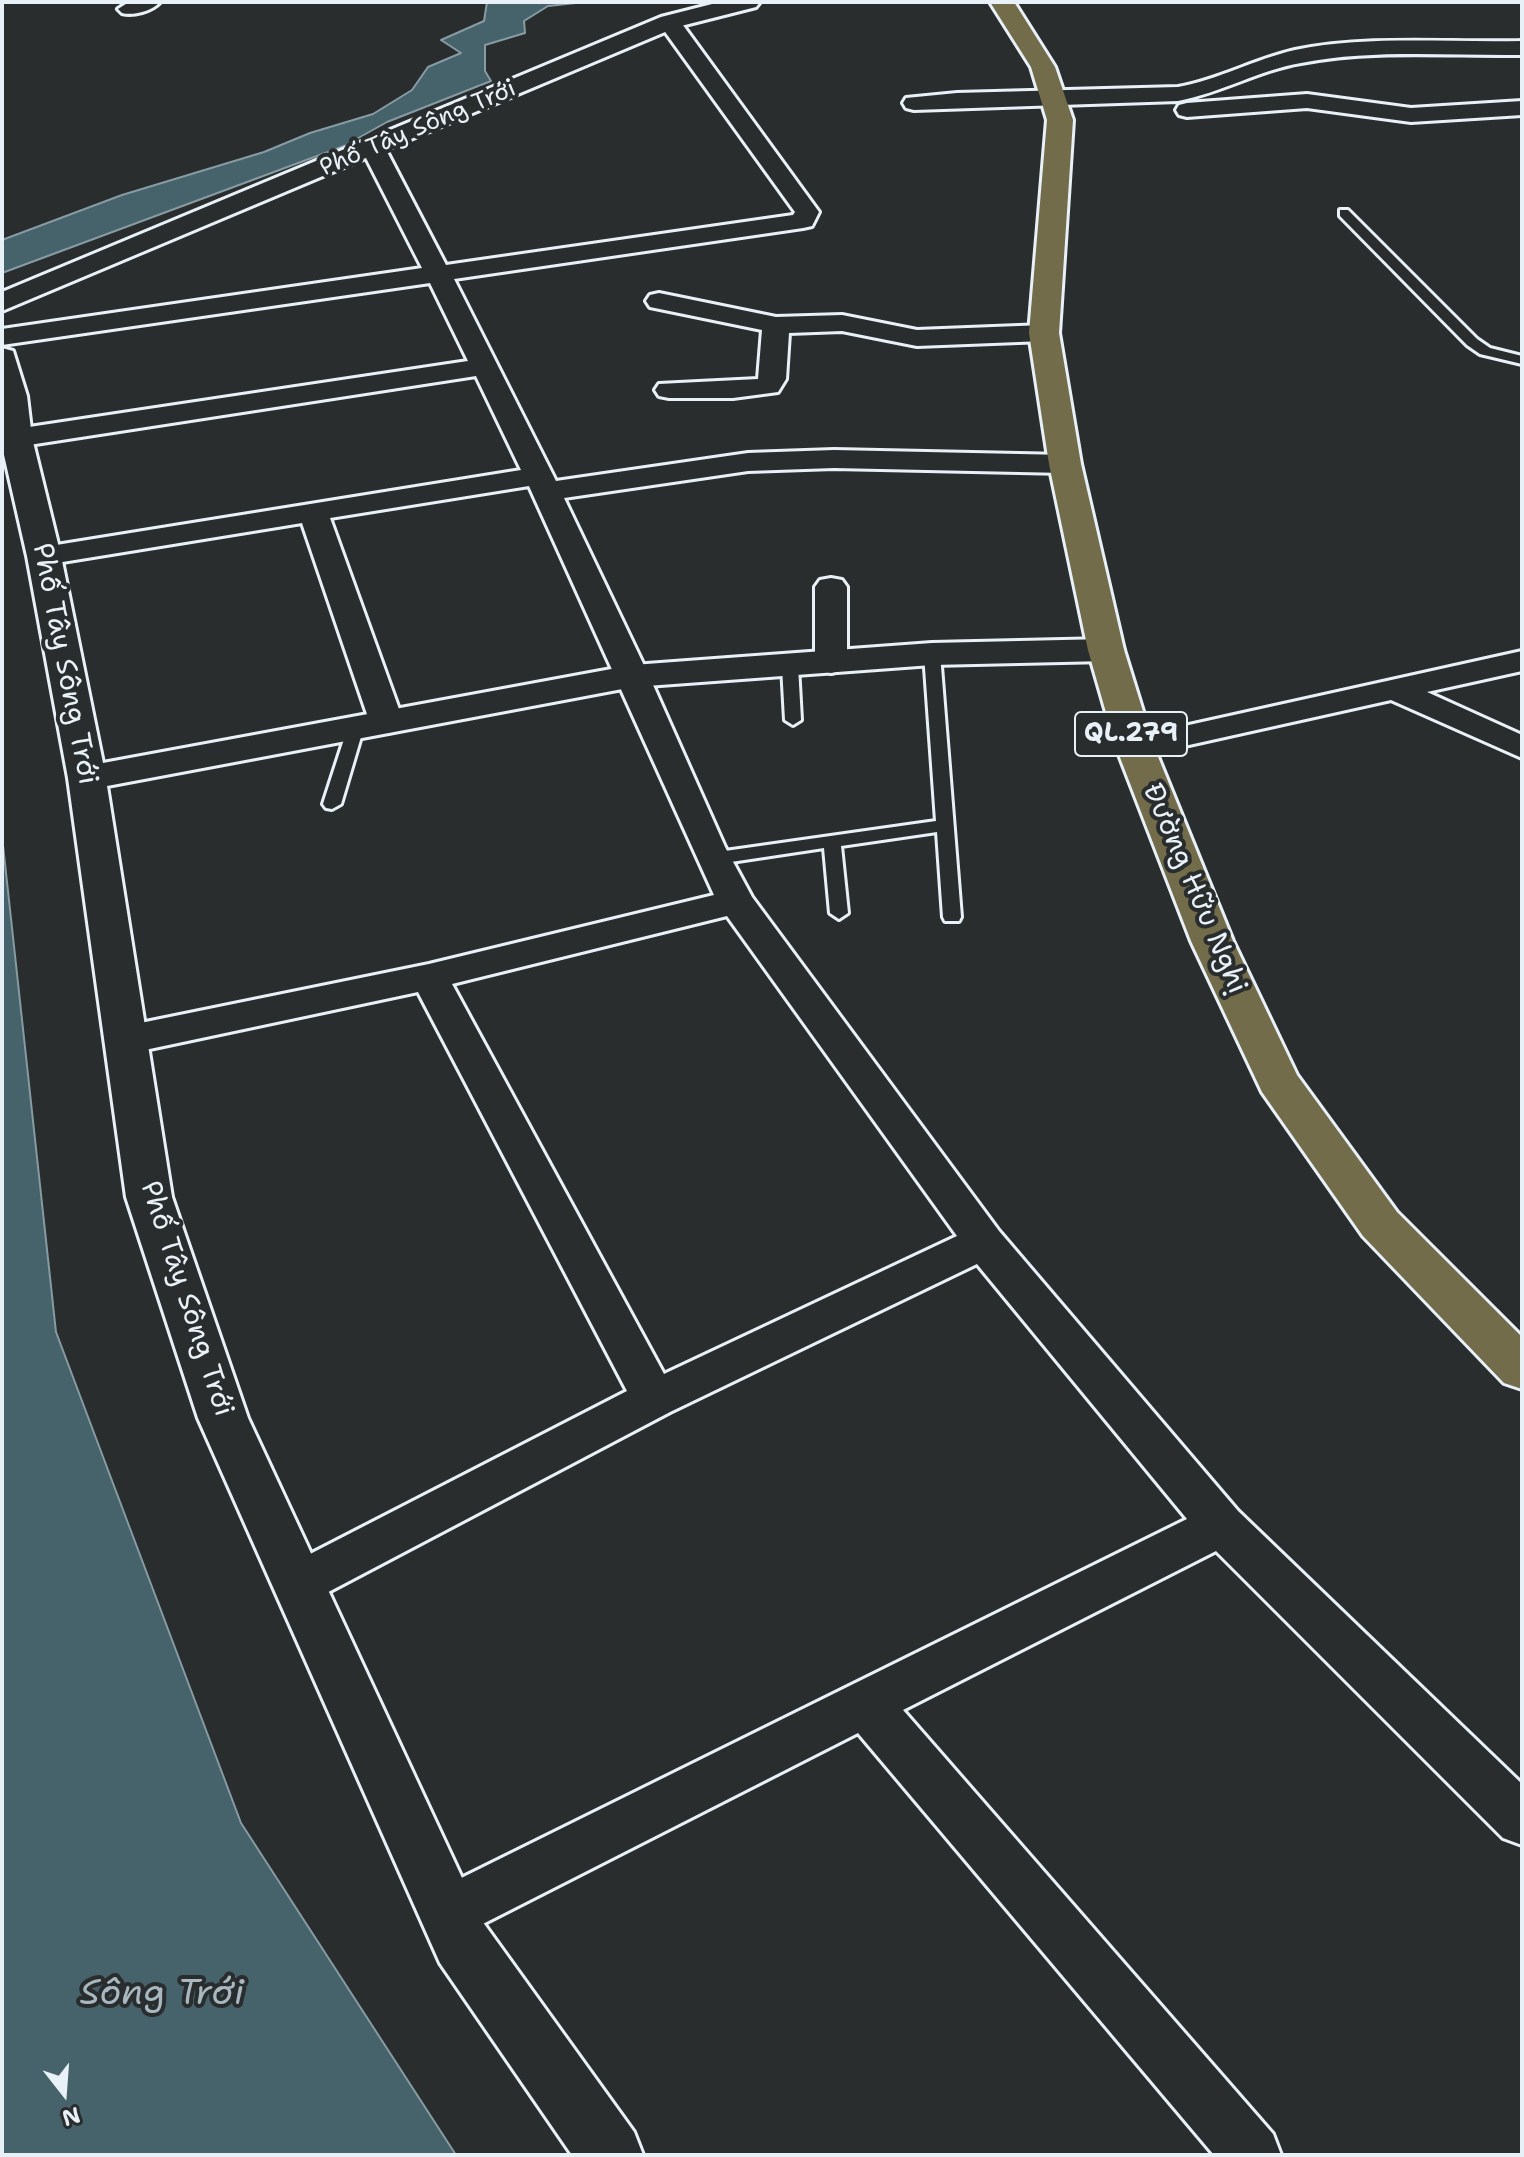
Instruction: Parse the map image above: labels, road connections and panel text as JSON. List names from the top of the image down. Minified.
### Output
{"streets":{"highway":["QL.279","Đường Hữu Nghị"],"street":["Phố Tây Sông Trới"]},"water":["Sông Trới"],"north":"bottom"}
